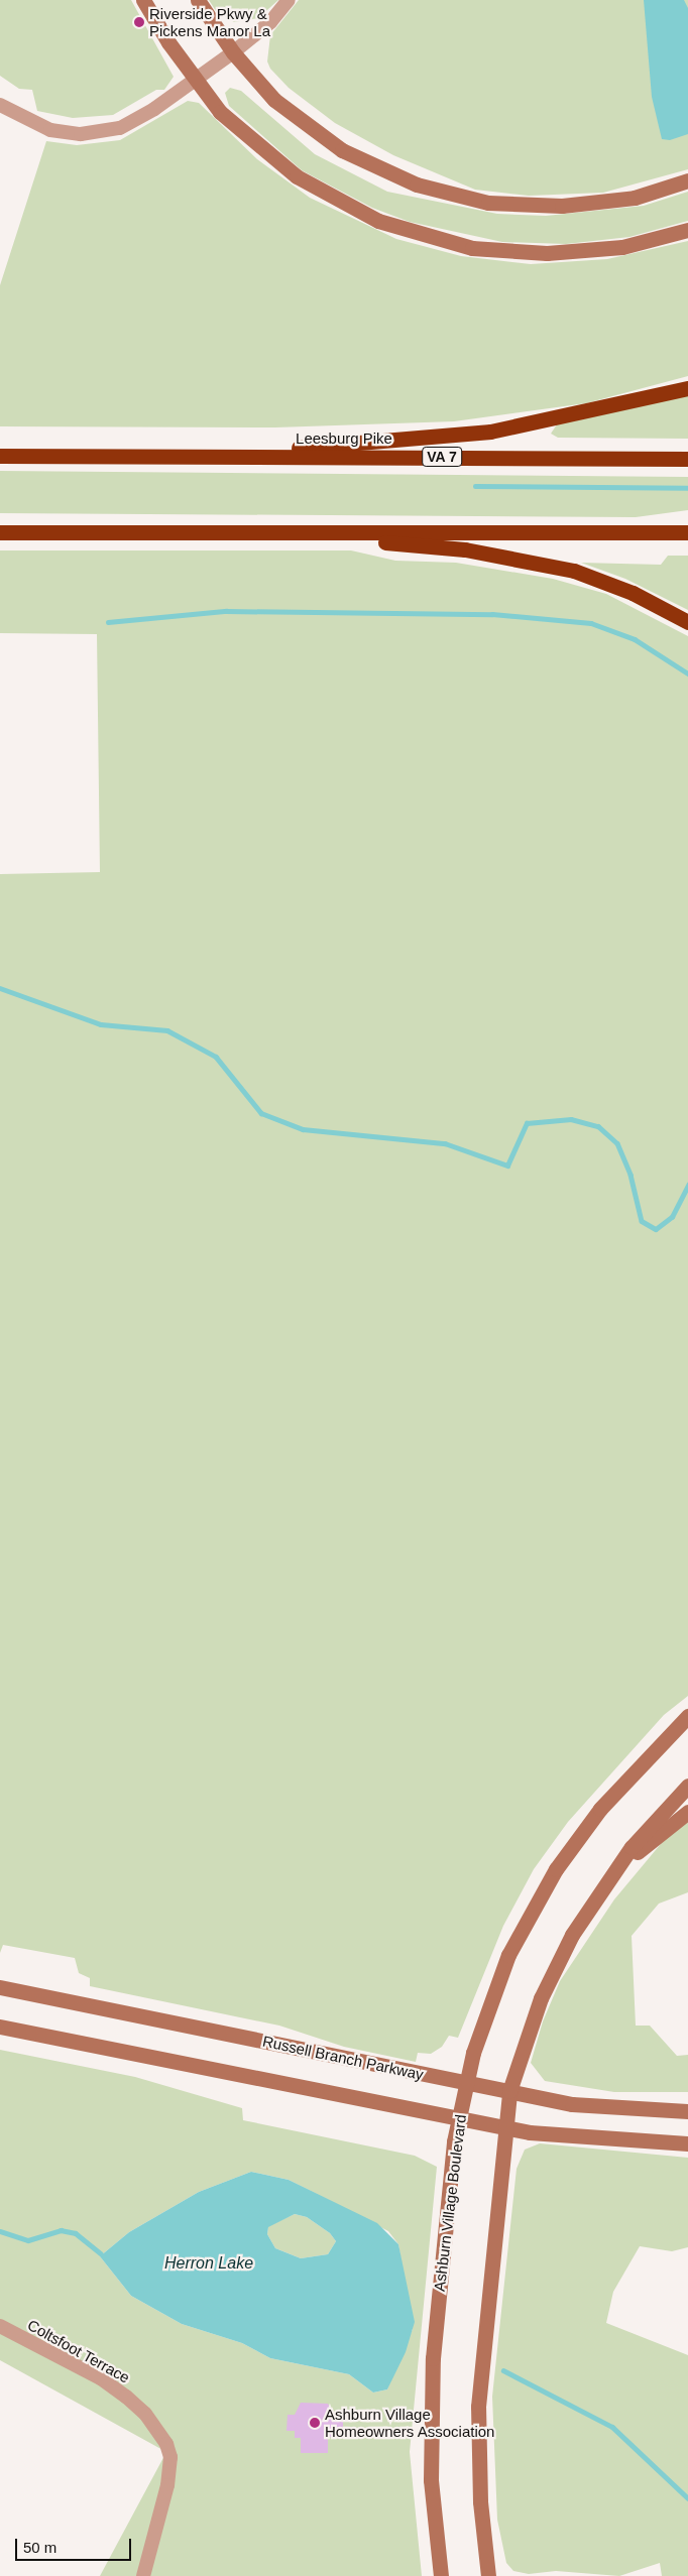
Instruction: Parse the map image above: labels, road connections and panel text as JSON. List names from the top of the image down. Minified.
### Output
{"streets":{"highway":["Leesburg Pike","VA 7"],"main road":["Russell Branch Parkway","Ashburn Village Boulevard"],"street":["Coltsfoot Terrace"]},"crossings":[["Russell Branch Parkway","Ashburn Village Boulevard"]],"water":["Herron Lake"],"places":["Riverside Pkwy & Pickens Manor La","Ashburn Village Homeowners Association"],"scale_bar":"50 m"}
